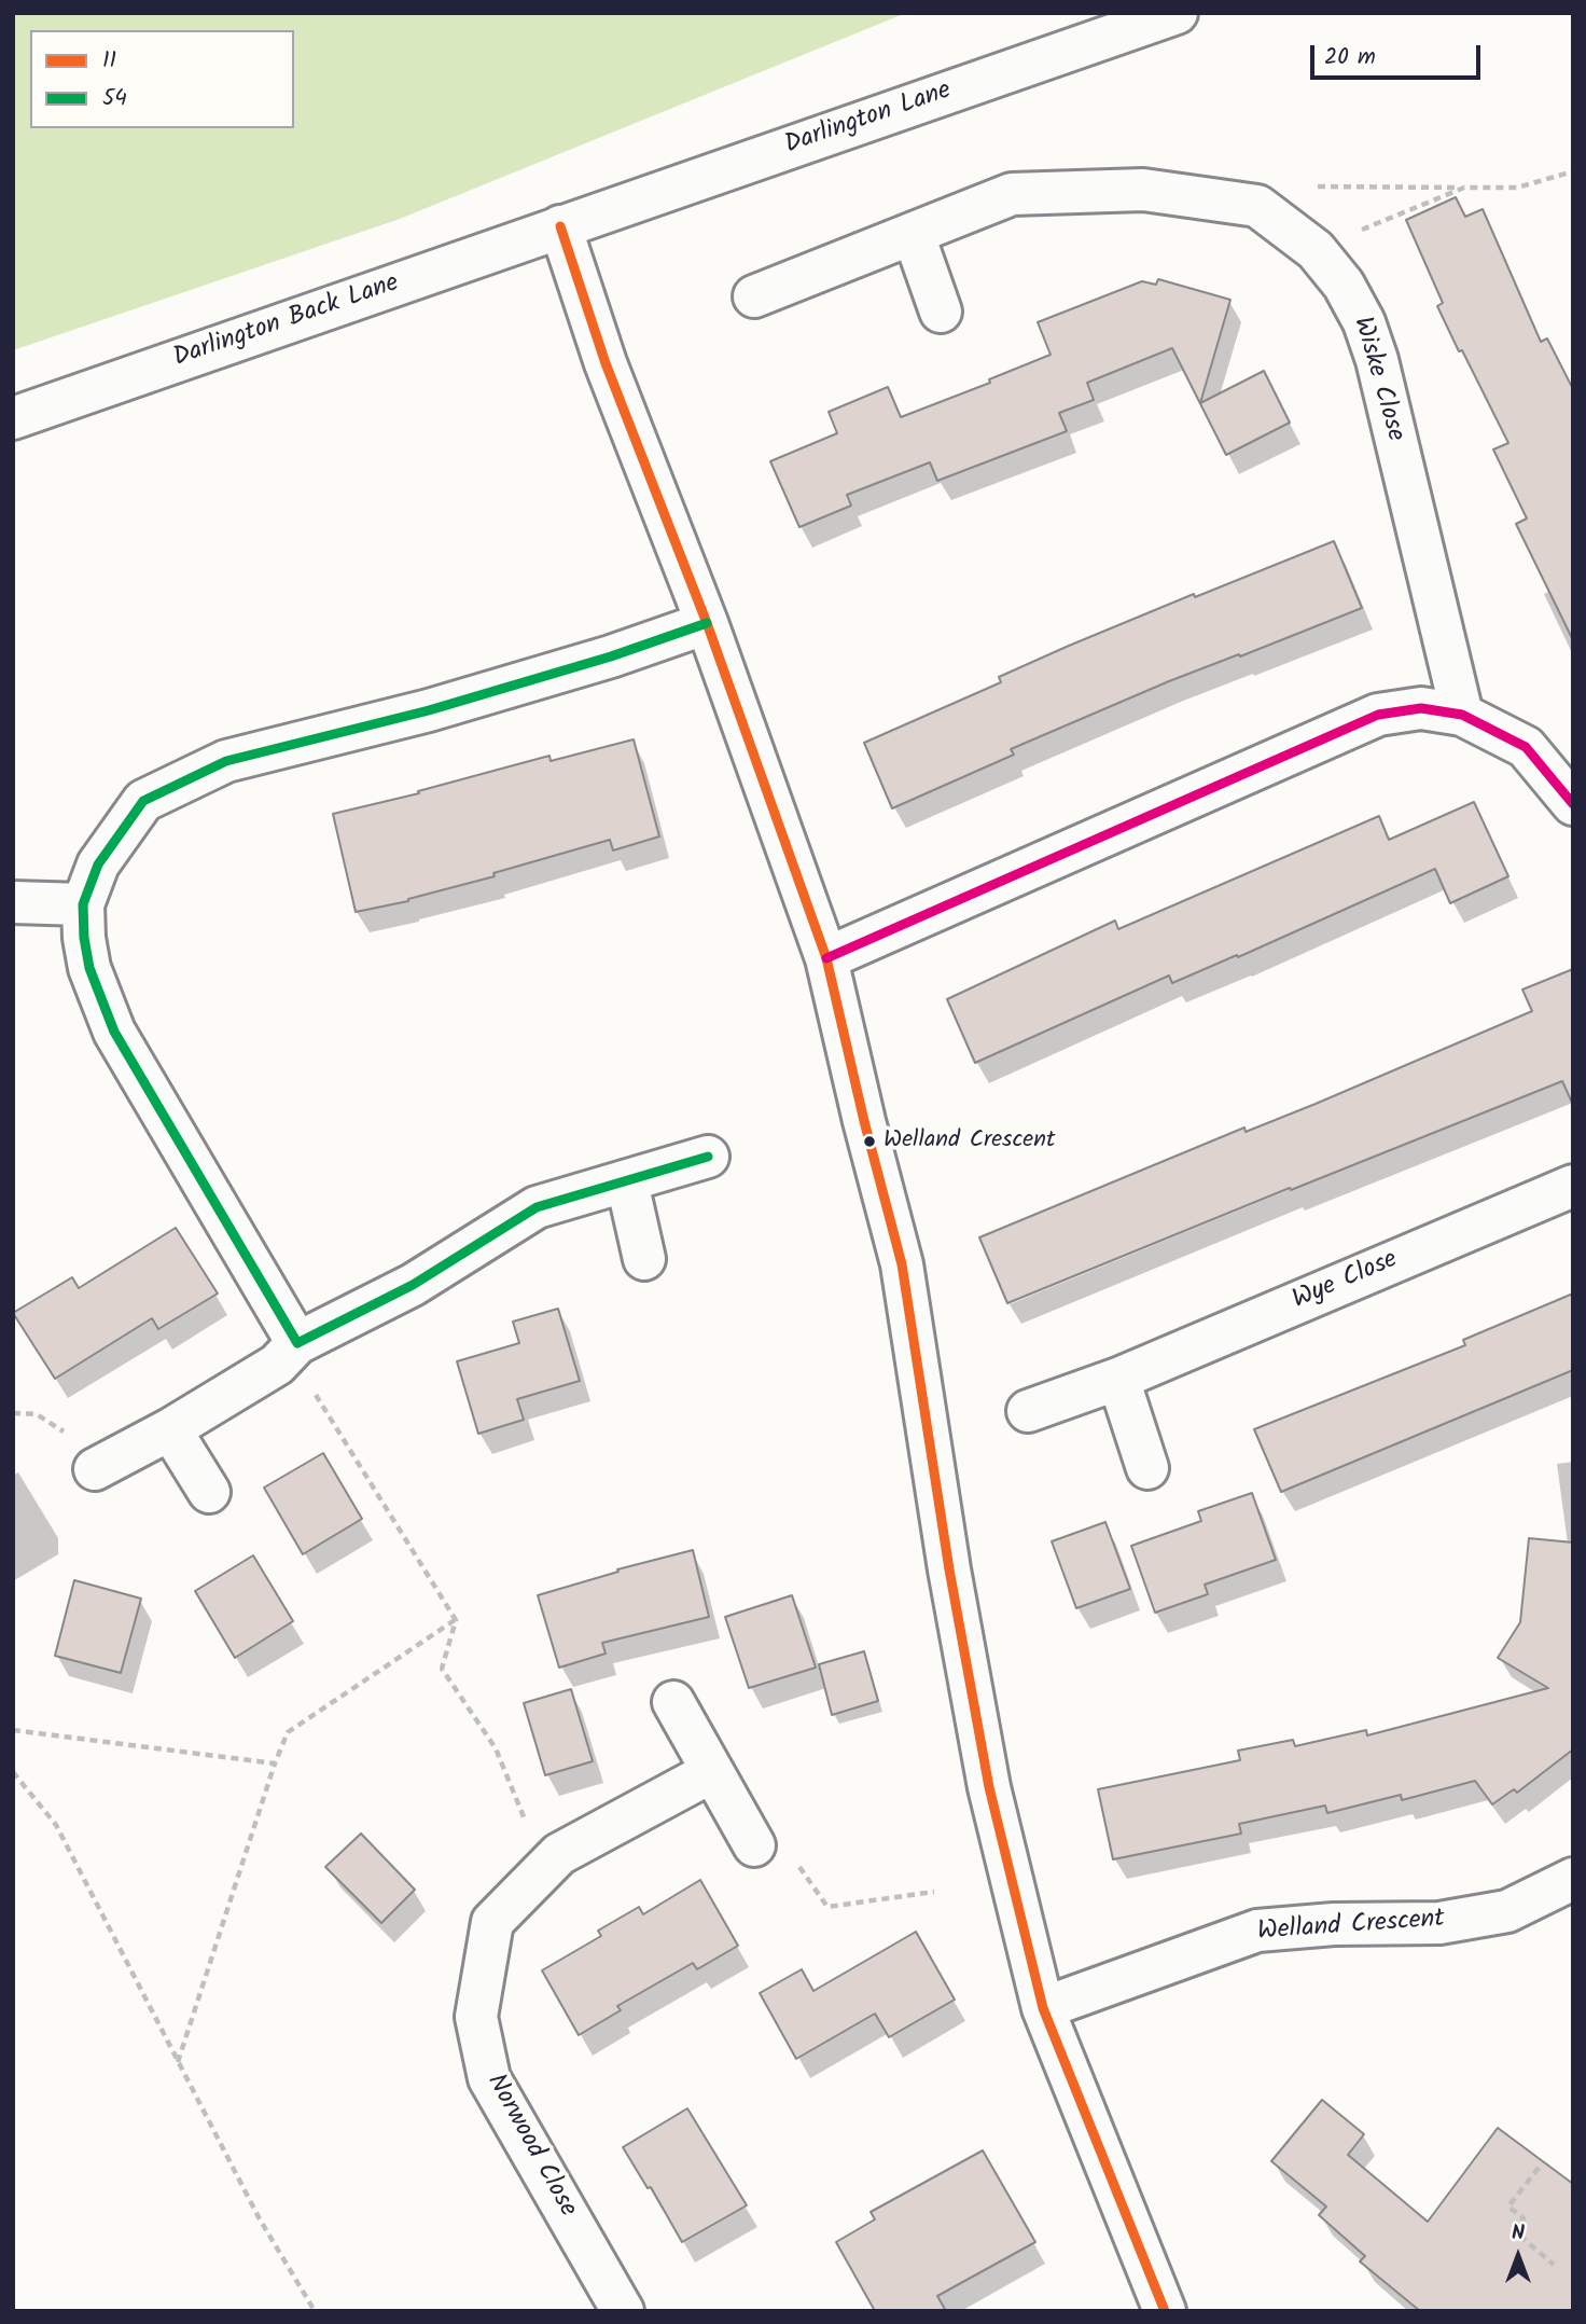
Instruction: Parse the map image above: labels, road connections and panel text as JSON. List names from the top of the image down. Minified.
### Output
{"streets":{"street":["Darlington Lane","Darlington Back Lane","Wiske Close","Wye Close","Welland Crescent","Norwood Close"]},"crossings":[["Darlington Lane","Darlington Back Lane"]],"places":["Welland Crescent"],"lines":["transit line 11","transit line 54"],"legend":["11","54"],"scale_bar":"20 m","north":"top"}
